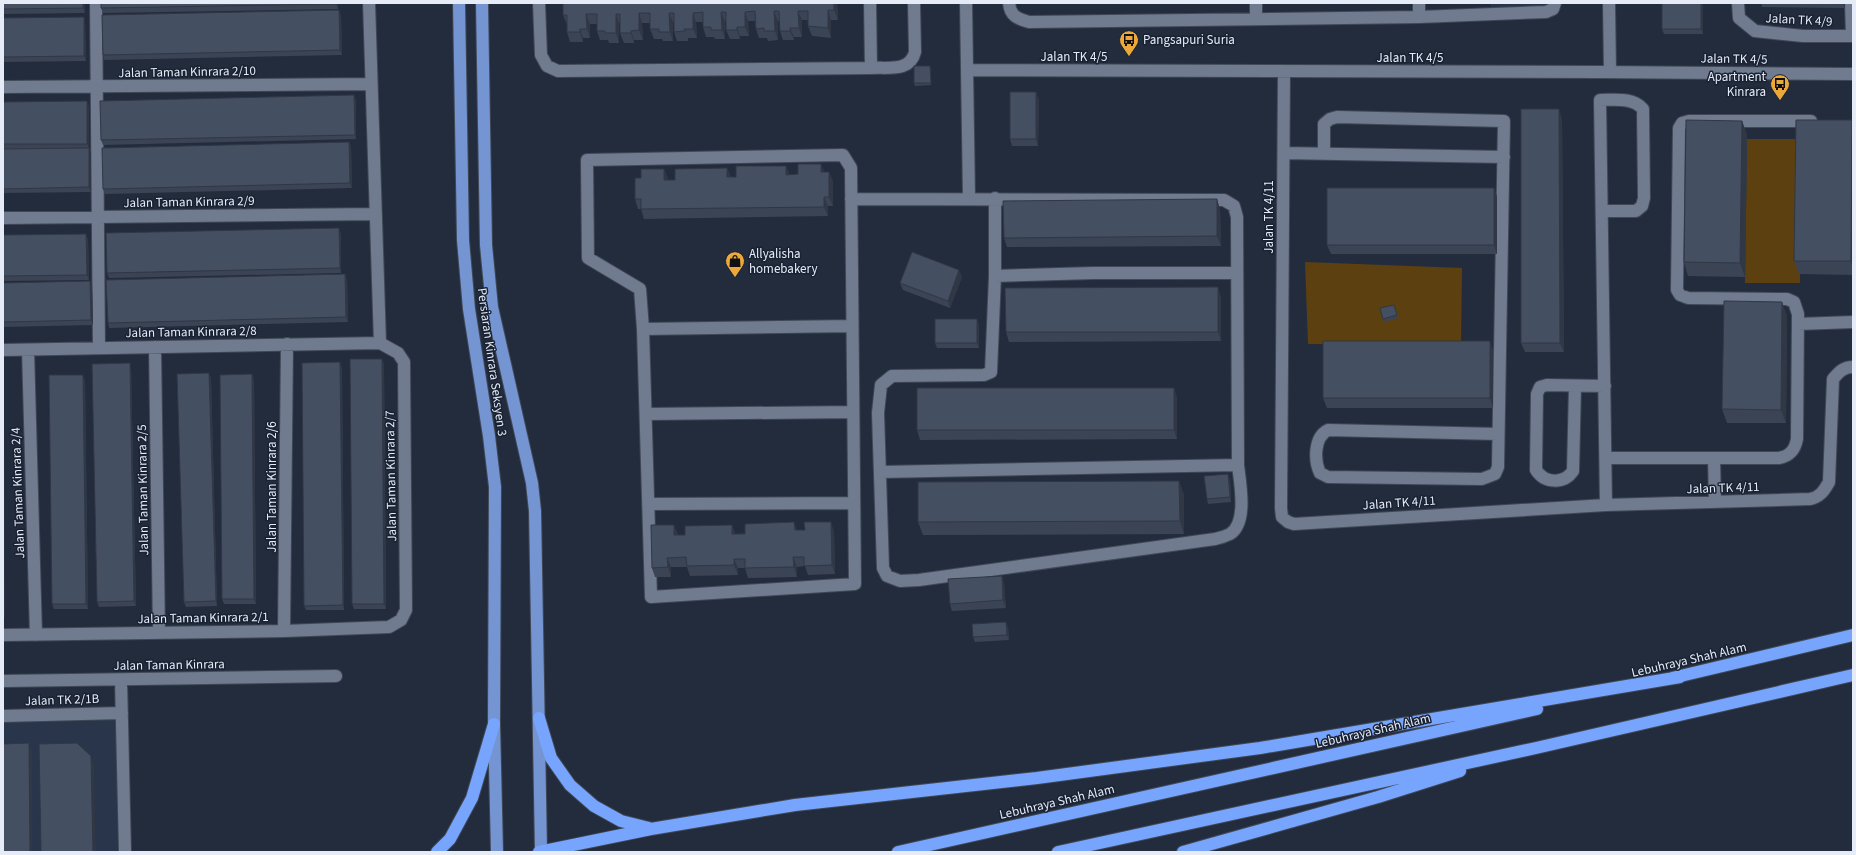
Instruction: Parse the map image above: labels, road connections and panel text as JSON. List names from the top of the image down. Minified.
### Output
{"streets":{"highway":["Lebuhraya Shah Alam"],"main road":["Persiaran Kinrara Seksyen 3"],"street":["Jalan TK 4/9","Jalan TK 4/5","Jalan Taman Kinrara 2/10","Jalan Taman Kinrara 2/9","Jalan TK 4/11","Jalan Taman Kinrara 2/8","Jalan Taman Kinrara 2/7","Jalan Taman Kinrara 2/6","Jalan Taman Kinrara 2/5","Jalan Taman Kinrara 2/4","Jalan Taman Kinrara 2/1","Jalan Taman Kinrara","Jalan TK 2/1B"]},"crossings":[["Jalan TK 4/5","Jalan TK 4/11"],["Jalan Taman Kinrara 2/8","Jalan Taman Kinrara 2/7"],["Jalan Taman Kinrara 2/8","Jalan Taman Kinrara 2/6"],["Jalan Taman Kinrara 2/8","Jalan Taman Kinrara 2/5"],["Jalan Taman Kinrara 2/8","Jalan Taman Kinrara 2/4"],["Jalan Taman Kinrara 2/7","Jalan Taman Kinrara 2/1"],["Jalan Taman Kinrara 2/6","Jalan Taman Kinrara 2/1"],["Jalan Taman Kinrara 2/5","Jalan Taman Kinrara 2/1"],["Jalan Taman Kinrara 2/4","Jalan Taman Kinrara 2/1"]],"places":{"bus stop":["Pangsapuri Suria","Apartment Kinrara"],"shop":["Allyalisha homebakery"]}}
